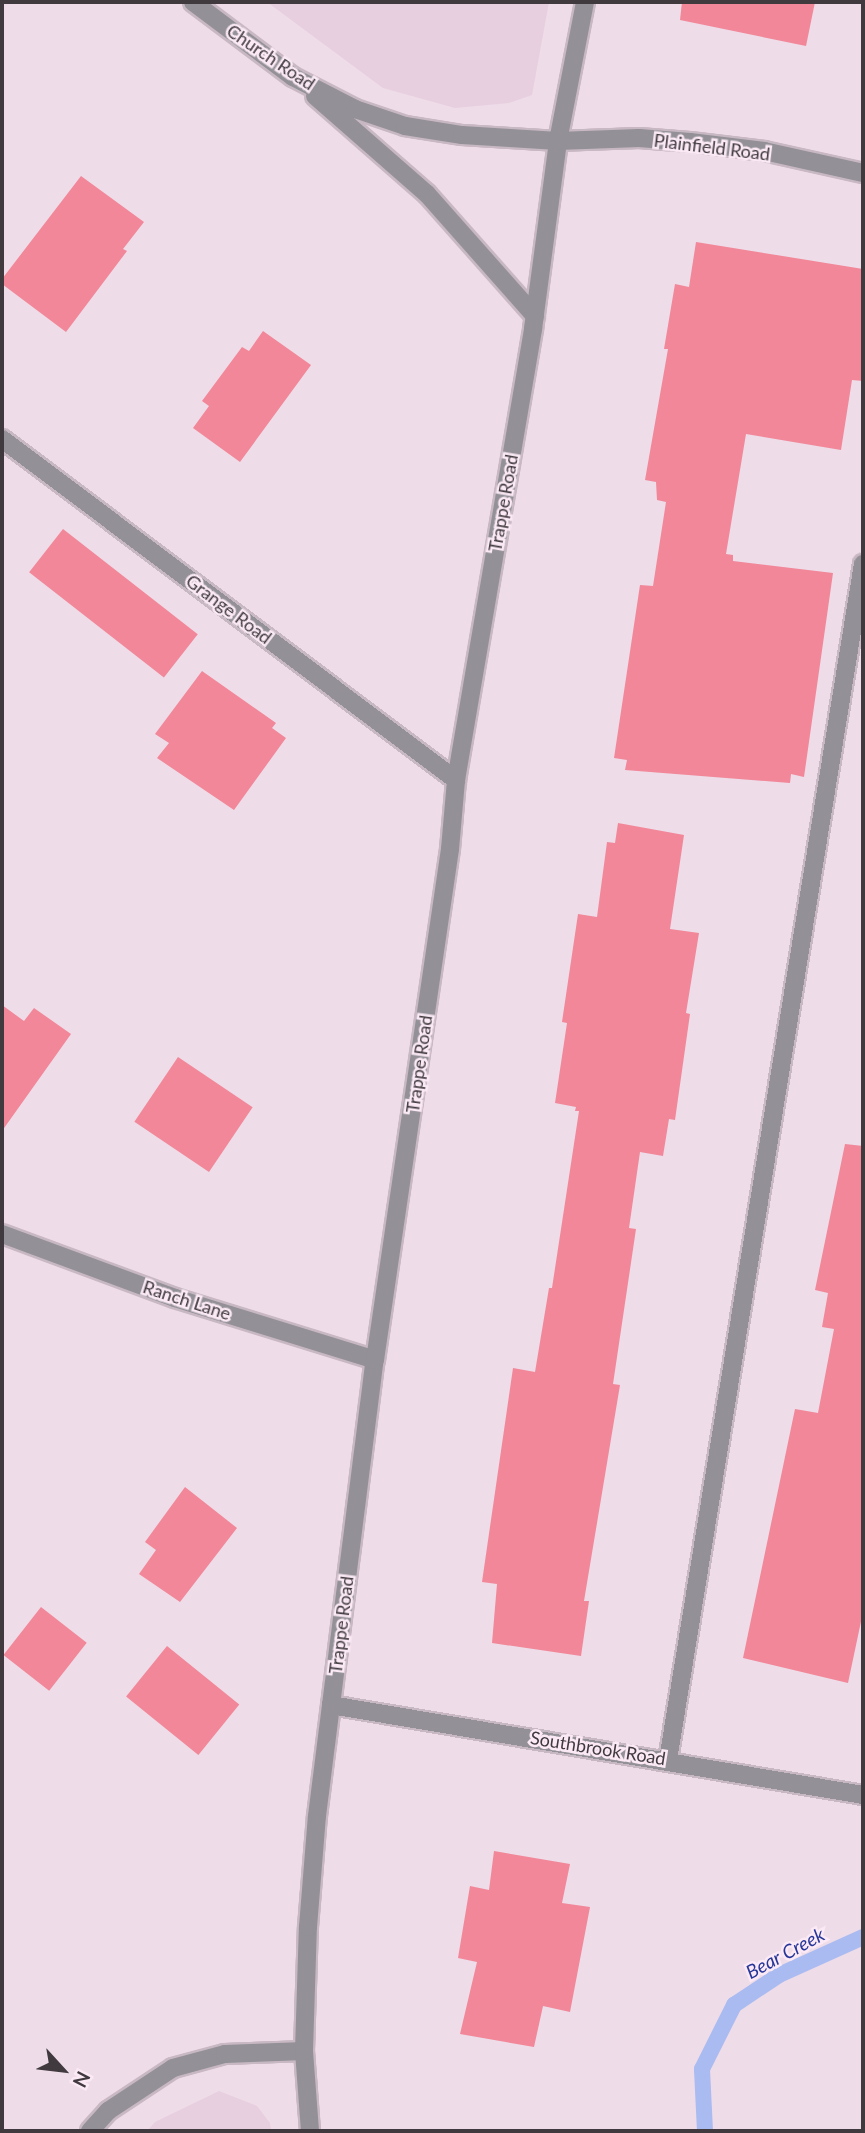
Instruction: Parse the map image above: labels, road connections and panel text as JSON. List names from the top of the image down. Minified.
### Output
{"streets":{"street":["Church Road","Plainfield Road","Trappe Road","Grange Road","Ranch Lane","Southbrook Road"]},"crossings":[["Church Road","Plainfield Road"],["Church Road","Trappe Road"],["Plainfield Road","Trappe Road"],["Trappe Road","Grange Road"],["Trappe Road","Ranch Lane"],["Trappe Road","Southbrook Road"]],"water":["Bear Creek"],"north":"bottom right"}
